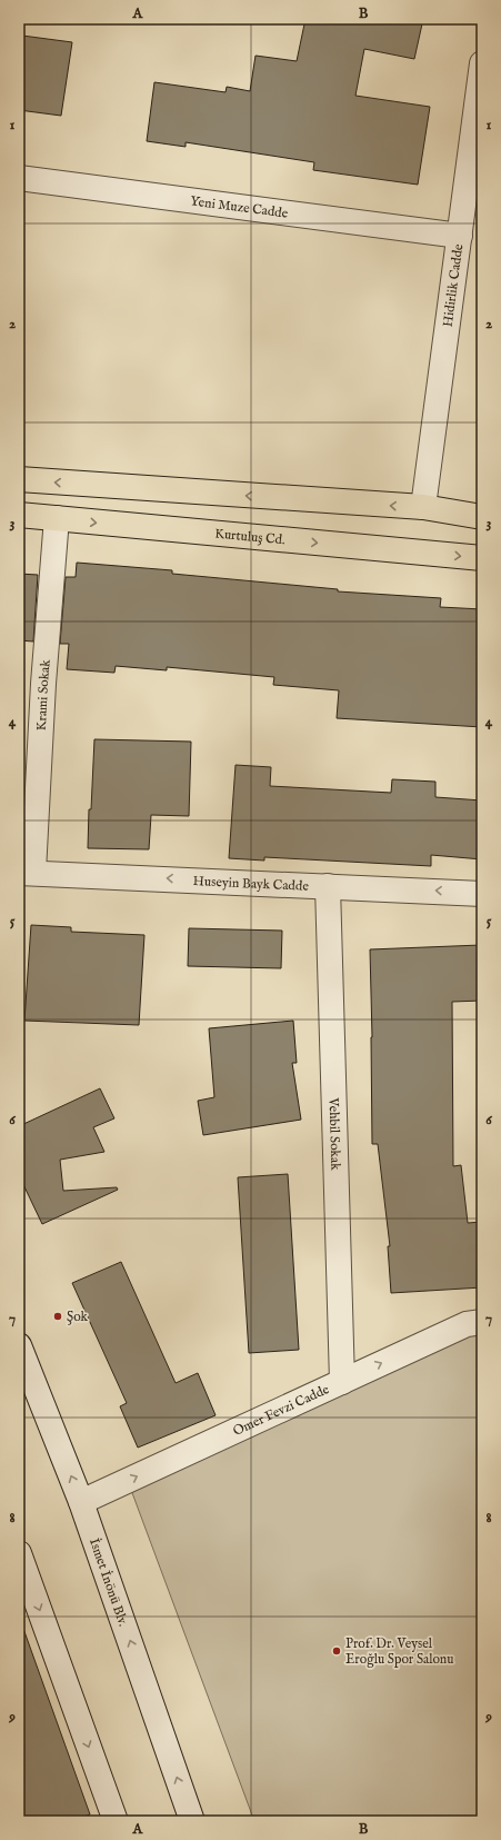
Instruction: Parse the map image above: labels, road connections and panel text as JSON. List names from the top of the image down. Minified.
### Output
{"streets":{"main road":["Kurtuluş Cd."],"street":["Yeni Muze Cadde","Hidirlik Cadde","Krami Sokak","Huseyin Bayk Cadde","Vehbil Sokak","Omer Fevzi Cadde","İsmet İnönü Blv."]},"crossings":[["Yeni Muze Cadde","Hidirlik Cadde"],["Kurtuluş Cd.","Krami Sokak"],["Krami Sokak","Huseyin Bayk Cadde"],["Huseyin Bayk Cadde","Vehbil Sokak"],["Vehbil Sokak","Omer Fevzi Cadde"],["Omer Fevzi Cadde","İsmet İnönü Blv."]],"one_way":["Huseyin Bayk Cadde","Omer Fevzi Cadde"],"places":["Şok","Prof. Dr. Veysel Eroğlu Spor Salonu"],"grid":{"columns":["A","B"],"rows":["1","2","3","4","5","6","7","8","9"]}}
